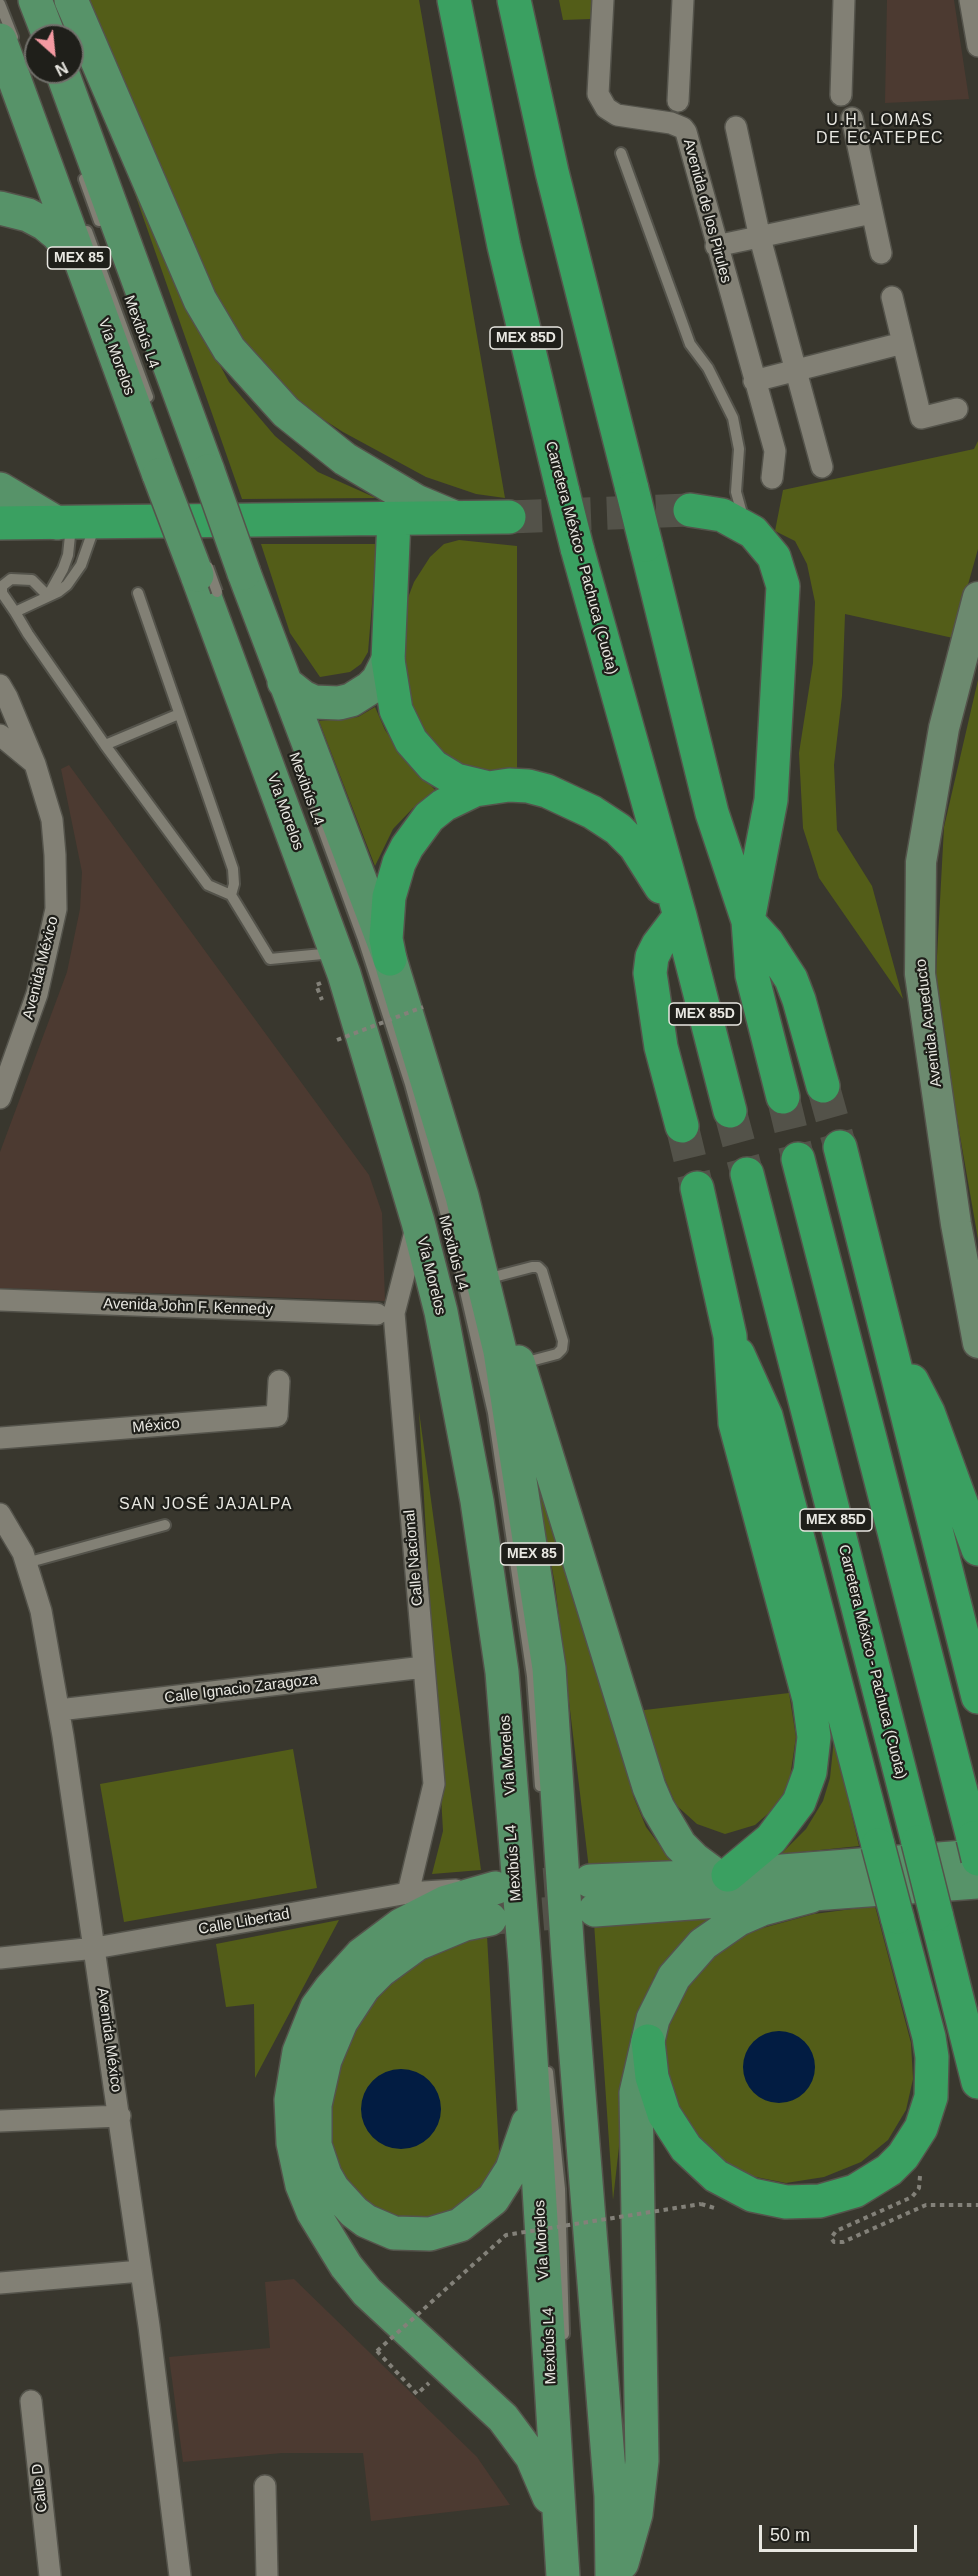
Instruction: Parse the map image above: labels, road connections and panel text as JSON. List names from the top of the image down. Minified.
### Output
{"streets":{"highway":["MEX 85D","Carretera México - Pachuca (Cuota)"],"main road":["MEX 85","Vía Morelos"],"street":["Avenida de los Pirules","Avenida México","Avenida Acueducto","Avenida John F. Kennedy","México","Calle Nacional","Calle Ignacio Zaragoza","Calle Libertad","Calle D"],"lane":["Mexibús L4"]},"crossings":[["Mexibús L4","Vía Morelos"],["Mexibús L4","Calle Nacional"],["Vía Morelos","Calle Nacional"],["Avenida México","Calle Ignacio Zaragoza"],["Avenida México","Calle Libertad"],["Calle Nacional","Calle Ignacio Zaragoza"],["Calle Nacional","Calle Libertad"]],"districts":["U.H. LOMAS DE ECATEPEC","SAN JOSÉ JAJALPA"],"scale_bar":"50 m","north":"bottom right"}
